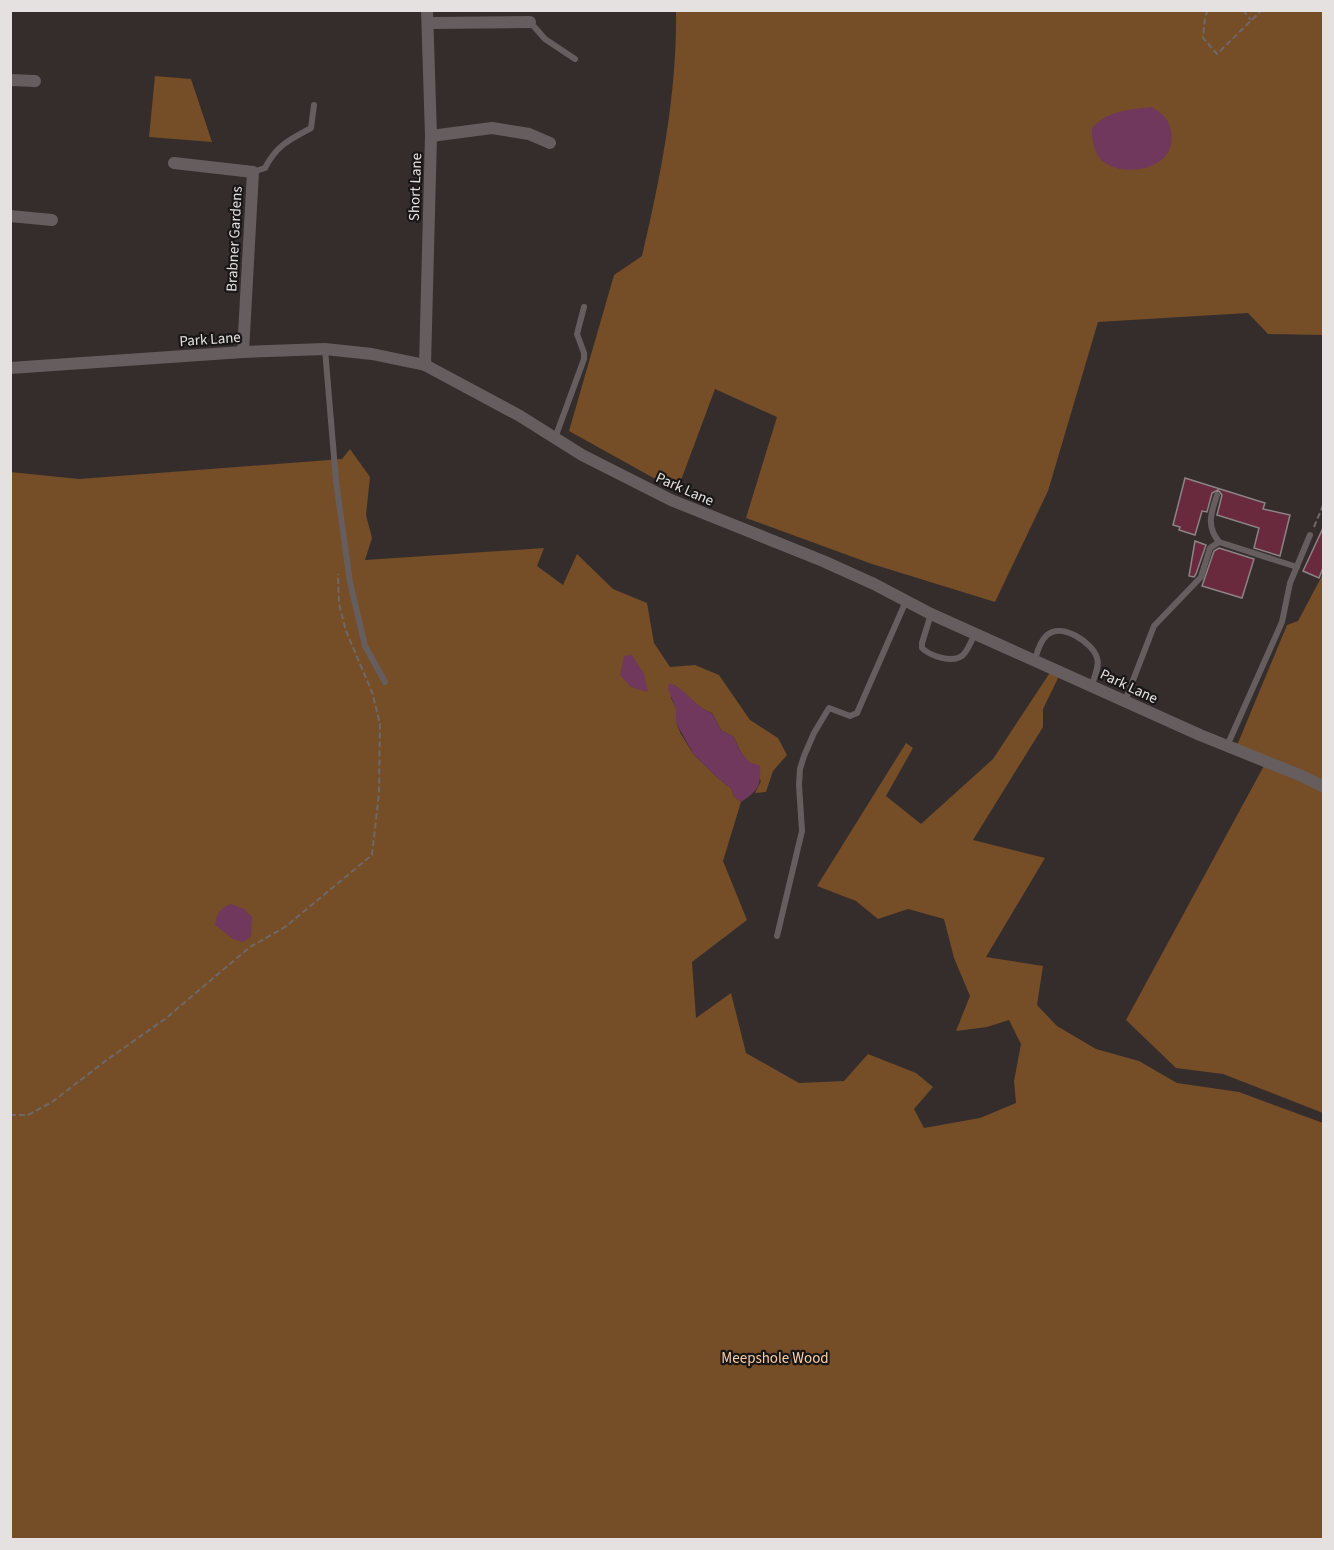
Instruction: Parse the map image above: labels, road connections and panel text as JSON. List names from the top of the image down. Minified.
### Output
{"streets":{"street":["Short Lane","Brabner Gardens","Park Lane"]},"crossings":[["Short Lane","Park Lane"],["Brabner Gardens","Park Lane"]],"parks":["Meepshole Wood"]}
